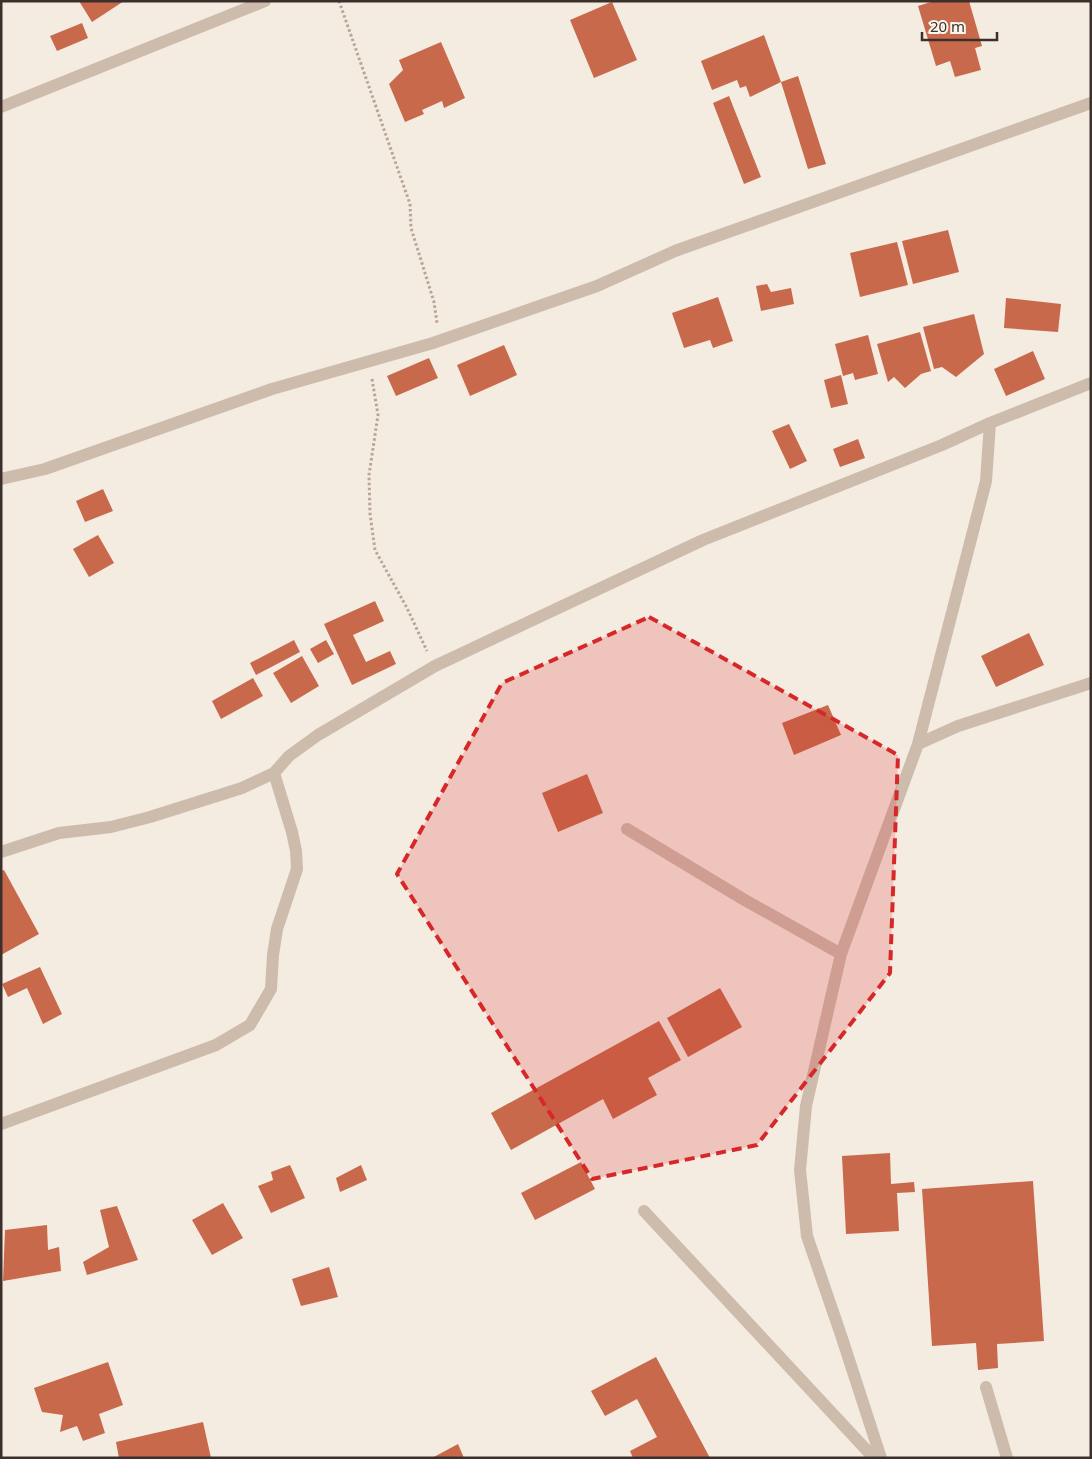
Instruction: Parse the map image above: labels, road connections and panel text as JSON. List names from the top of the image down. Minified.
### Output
{"scale_bar":"20 m"}
